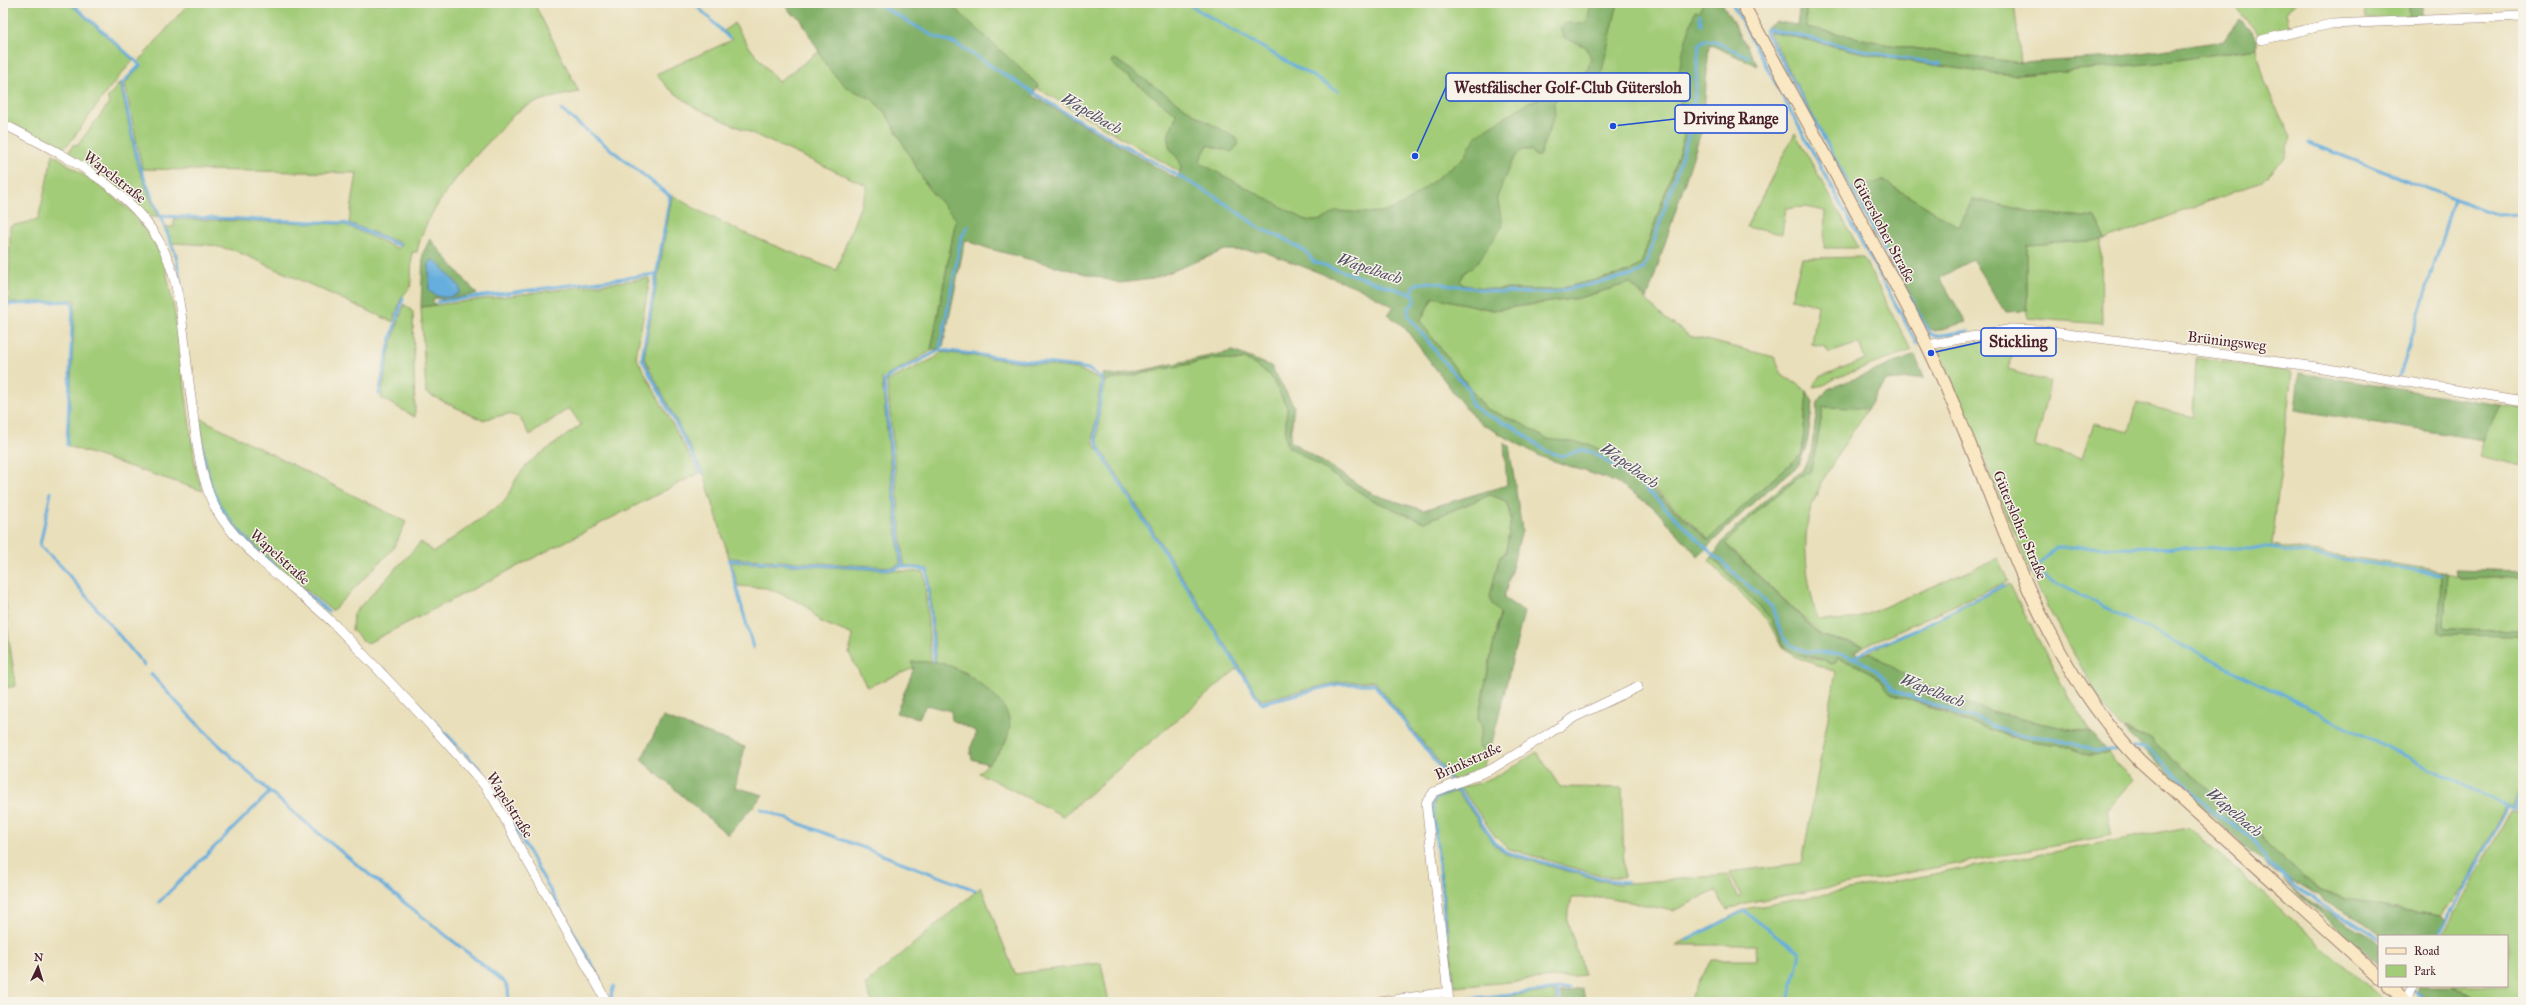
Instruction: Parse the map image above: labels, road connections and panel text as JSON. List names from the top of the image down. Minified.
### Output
{"streets":{"main road":["Gütersloher Straße"],"street":["Wapelstraße","Brüningsweg","Brinkstraße"]},"crossings":[["Gütersloher Straße","Brüningsweg"]],"water":["Wapelbach"],"places":["Driving Range","Westfälischer Golf-Club Gütersloh","Stickling"],"legend":["Road","Park"],"north":"top"}
